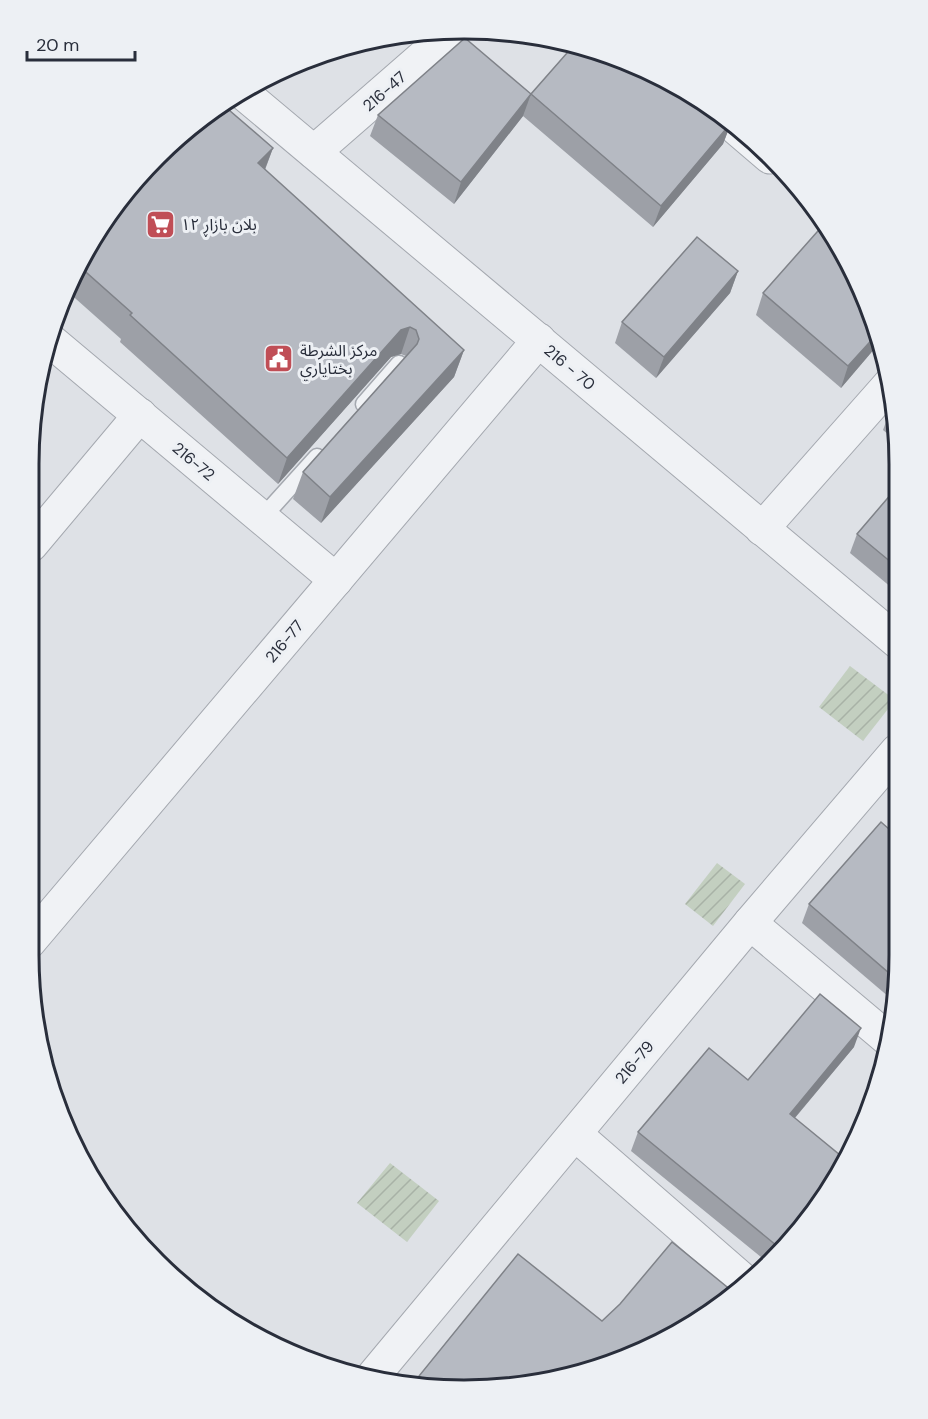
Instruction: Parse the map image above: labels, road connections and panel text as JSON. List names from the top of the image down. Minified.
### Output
{"streets":{"street":["216-47","216 - 70","216-72","216-77","216-79"]},"crossings":[["216-47","216 - 70"],["216 - 70","216-77"],["216-72","216-77"]],"places":{"supermarket":["بلان بازاڕ ١٢"],"public building":["مركز الشرطة بختاياري"]},"scale_bar":"20 m"}
